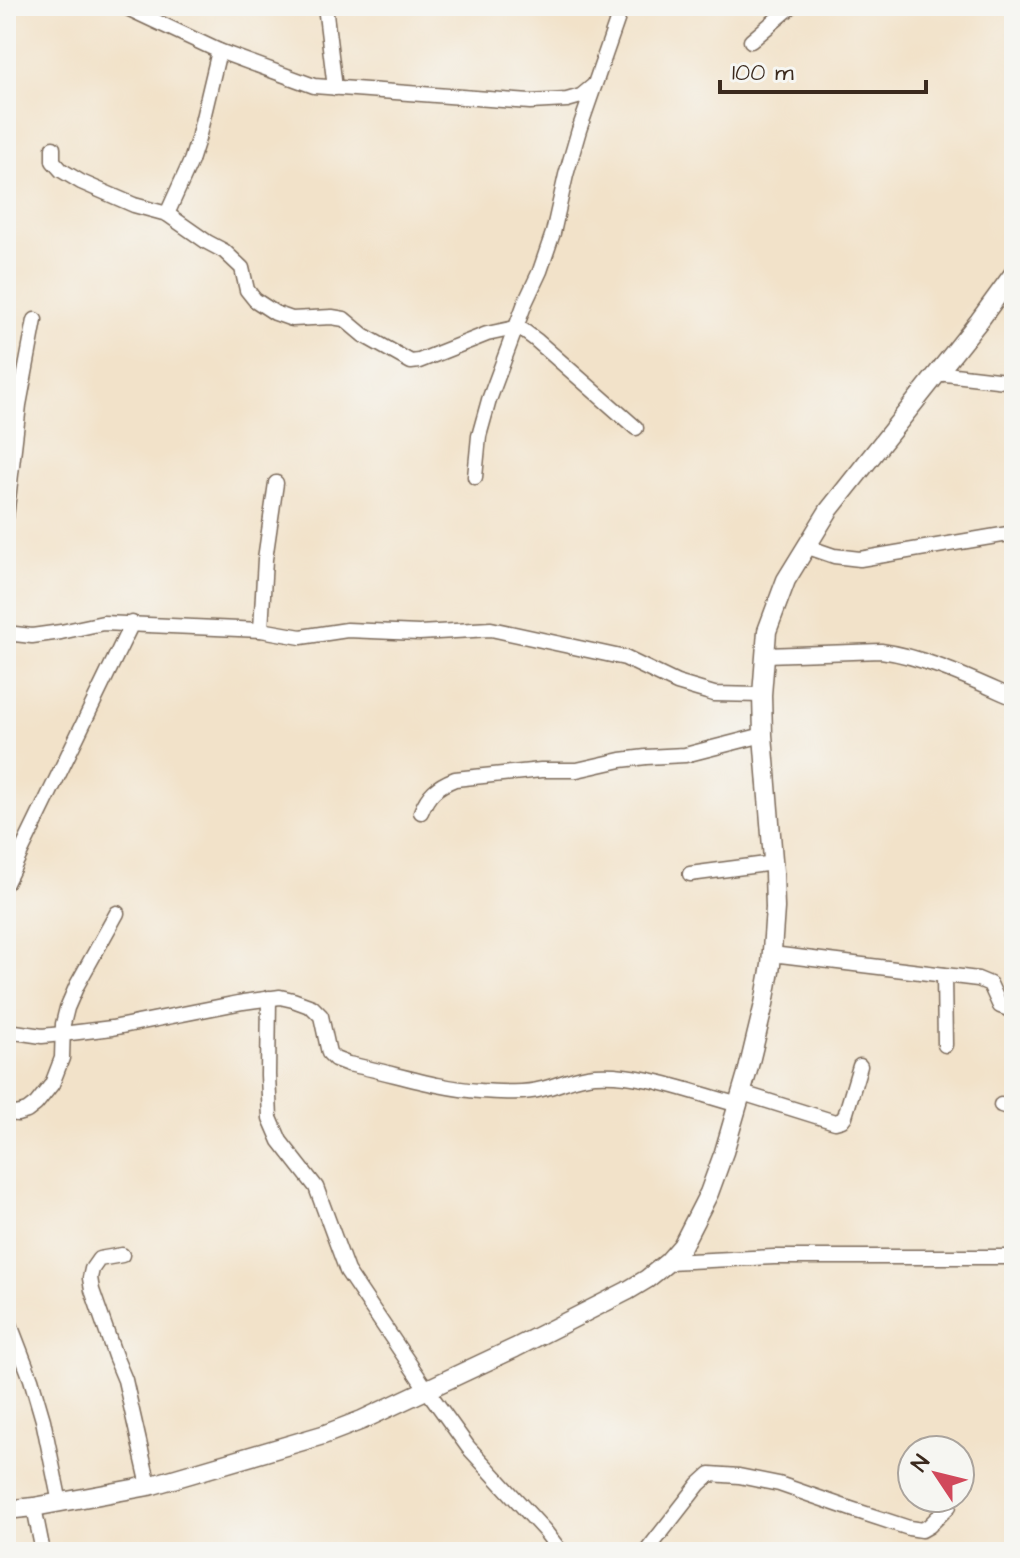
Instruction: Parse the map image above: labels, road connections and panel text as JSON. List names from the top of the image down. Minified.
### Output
{"scale_bar":"100 m","north":"top left"}
